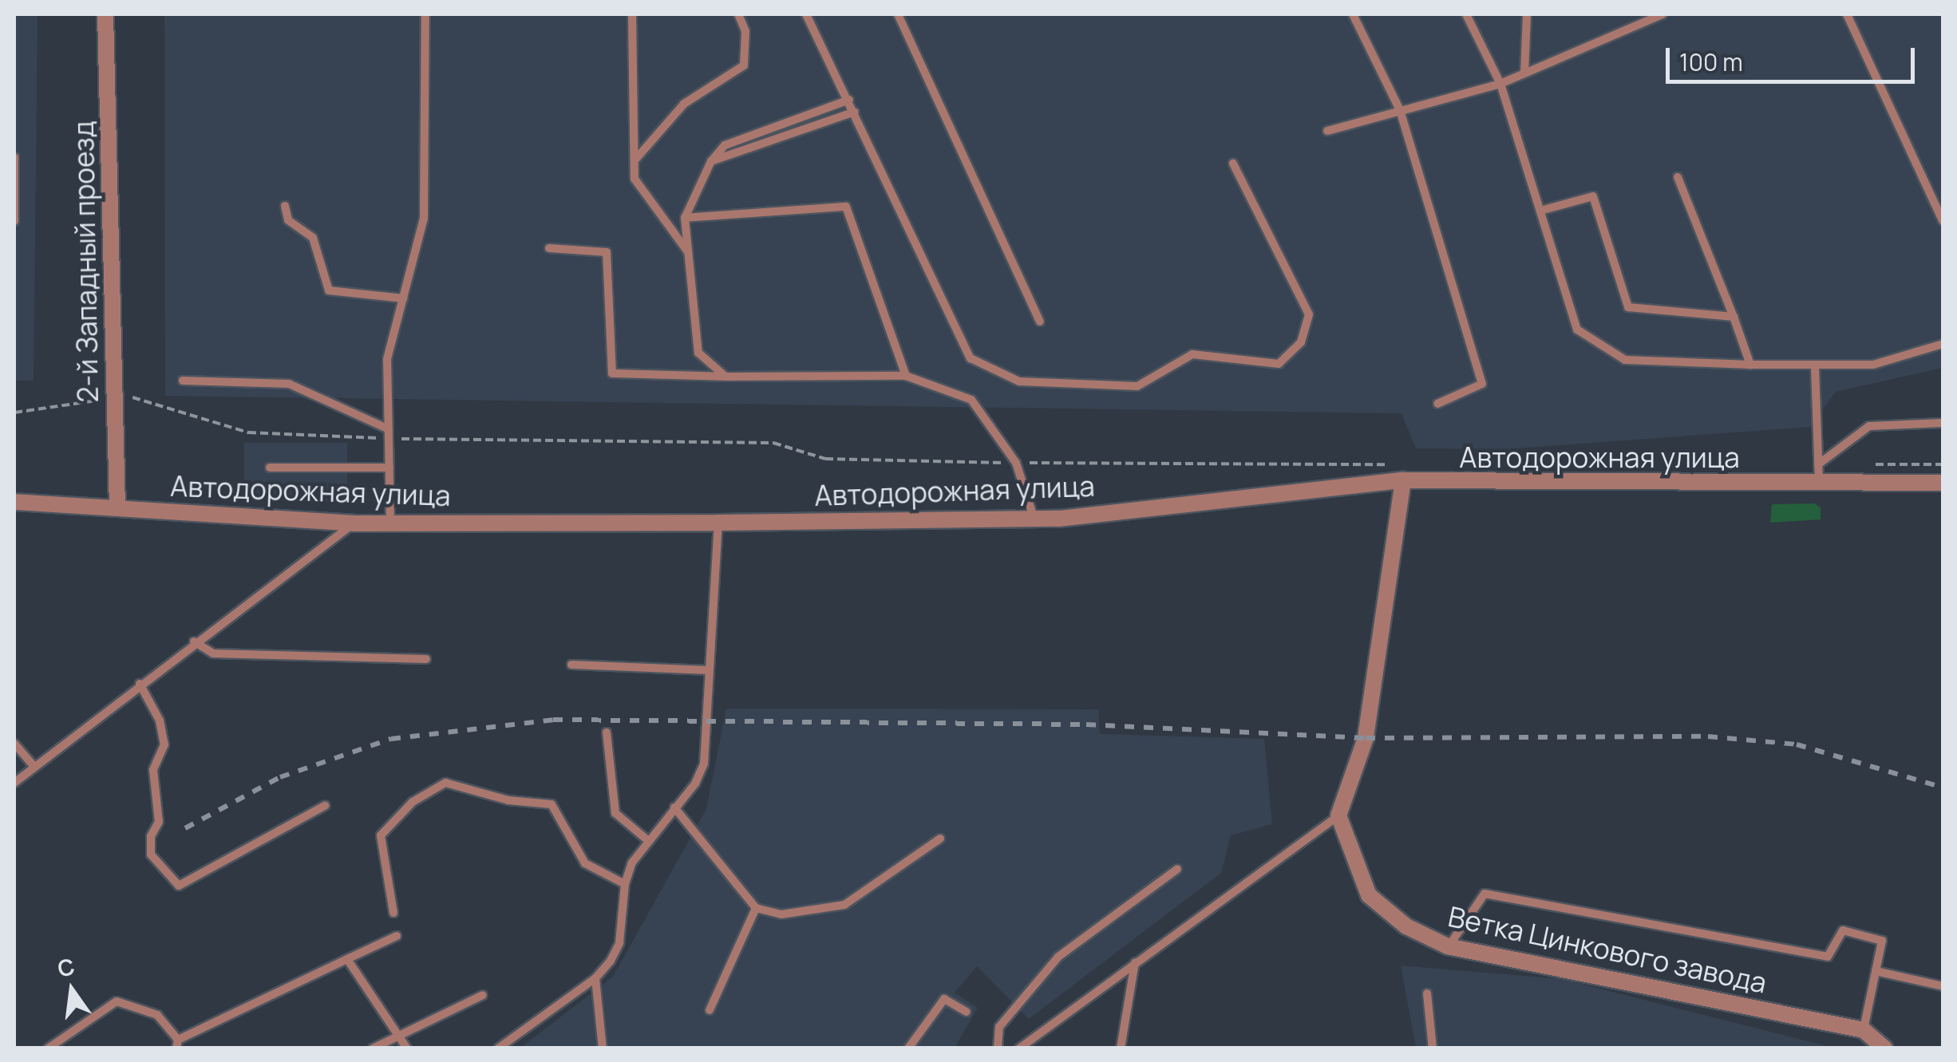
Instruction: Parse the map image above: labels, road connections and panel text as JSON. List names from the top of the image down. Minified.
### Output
{"streets":{"street":["2-й Западный проезд","Автодорожная улица","Ветка Цинкового завода"]},"crossings":[["2-й Западный проезд","Автодорожная улица"]],"scale_bar":"100 m","north":"top"}
